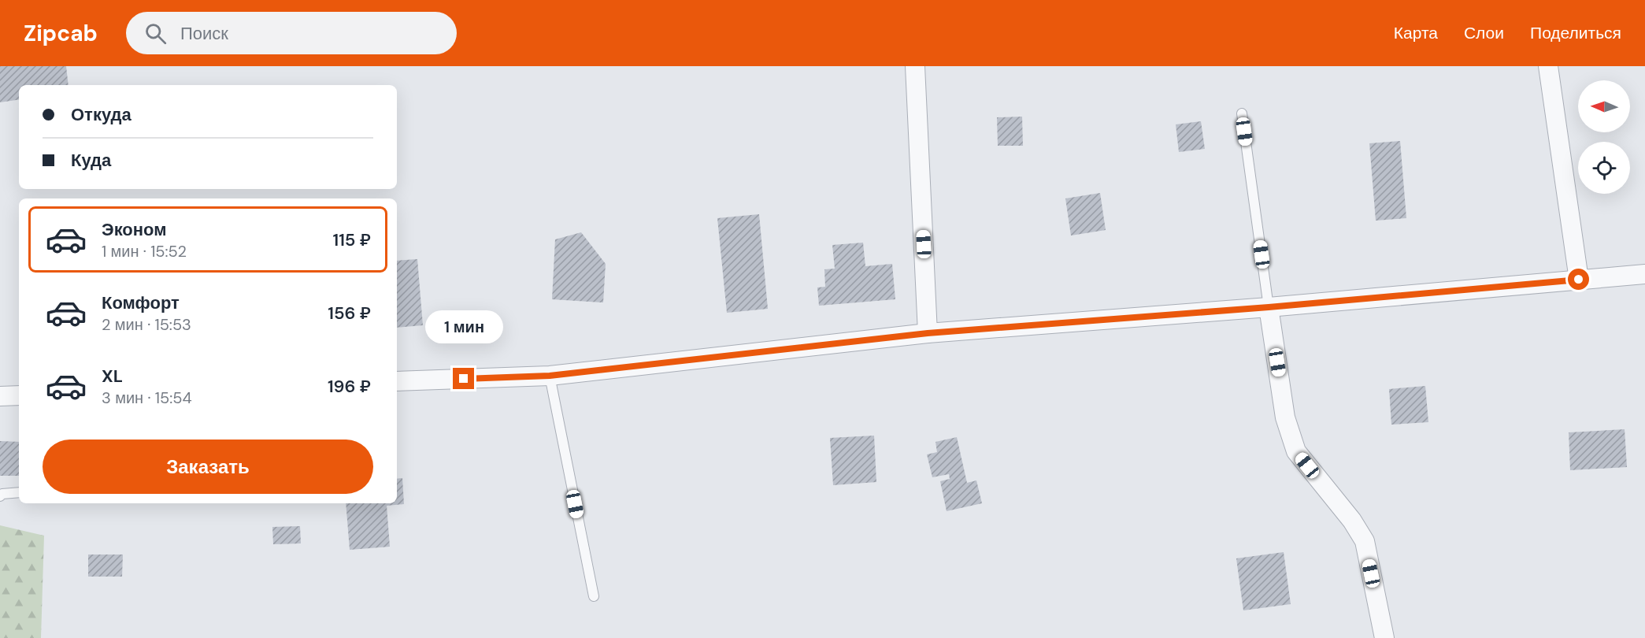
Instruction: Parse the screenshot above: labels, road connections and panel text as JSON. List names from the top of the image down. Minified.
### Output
{"north":"left","page":{"header":"Zipcab","search":"Поиск","nav":["Карта","Слои","Поделиться"],"banner":["Откуда","Куда"],"list":[{"name":"Эконом","note":"1 мин · 15:52","value":"115 ₽"},{"name":"Комфорт","note":"2 мин · 15:53","value":"156 ₽"},{"name":"XL","note":"3 мин · 15:54","value":"196 ₽"}],"bubble":"1 мин","buttons":"Заказать"}}
